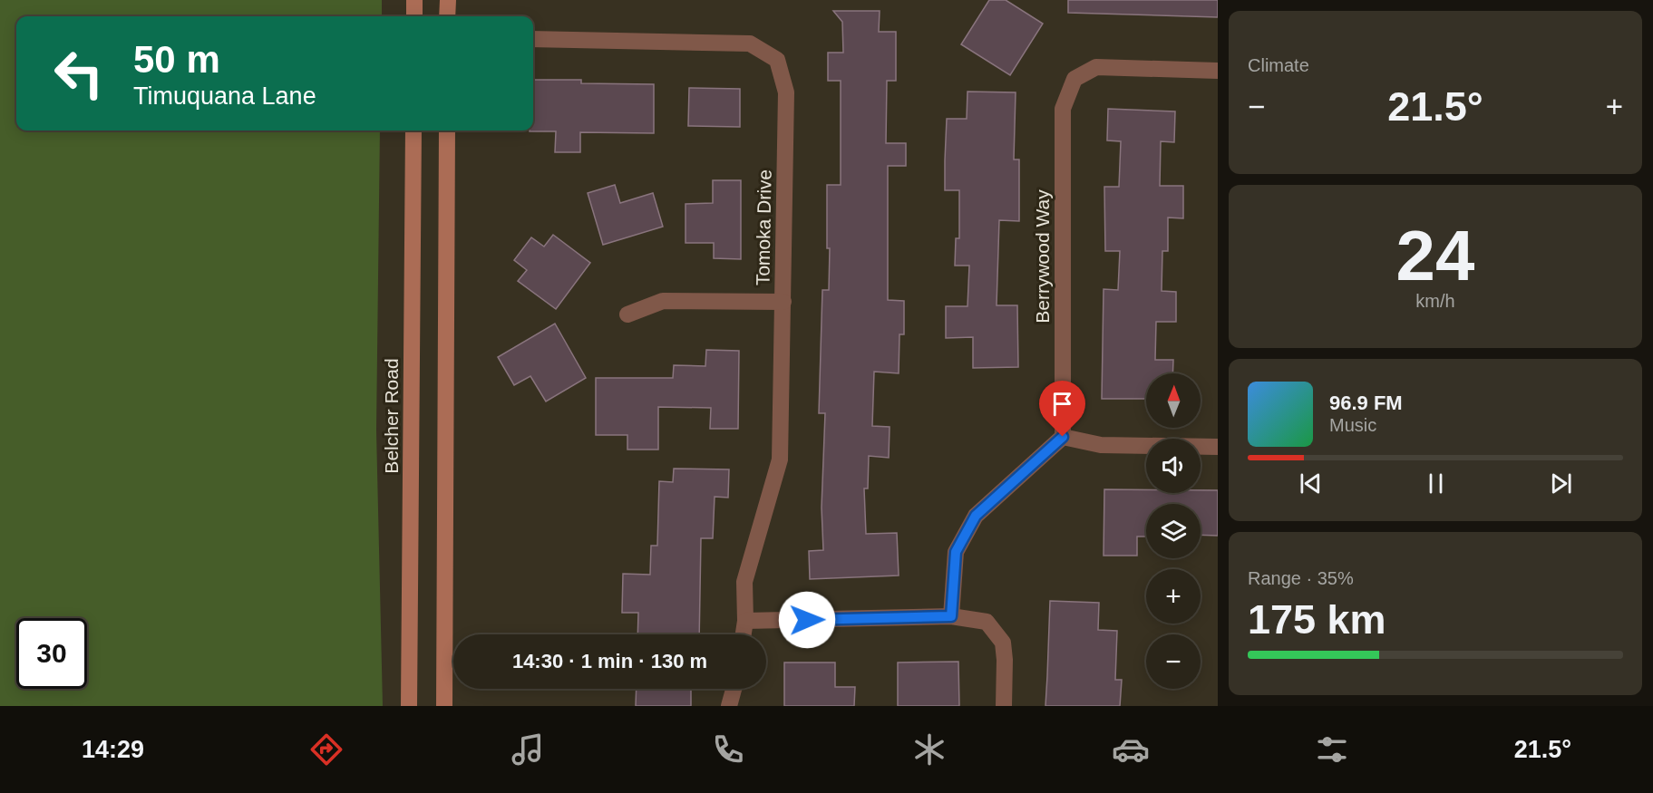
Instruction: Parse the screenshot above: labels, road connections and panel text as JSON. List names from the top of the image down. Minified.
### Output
{"streets":{"main road":["Belcher Road"],"street":["Tomoka Drive","Berrywood Way"]},"north":"top","page":{"tile":["Climate",["24","km/h"],["Range · 35%","175 km"]],"turn":["50 m","Timuquana Lane"],"heat":["−","21.5°","+"],"map_buttons":["+","−"],"song":["96.9 FM","Music"],"limit":"30","trip":"14:30 · 1 min · 130 m","tabs":["14:29","21.5°"]}}
